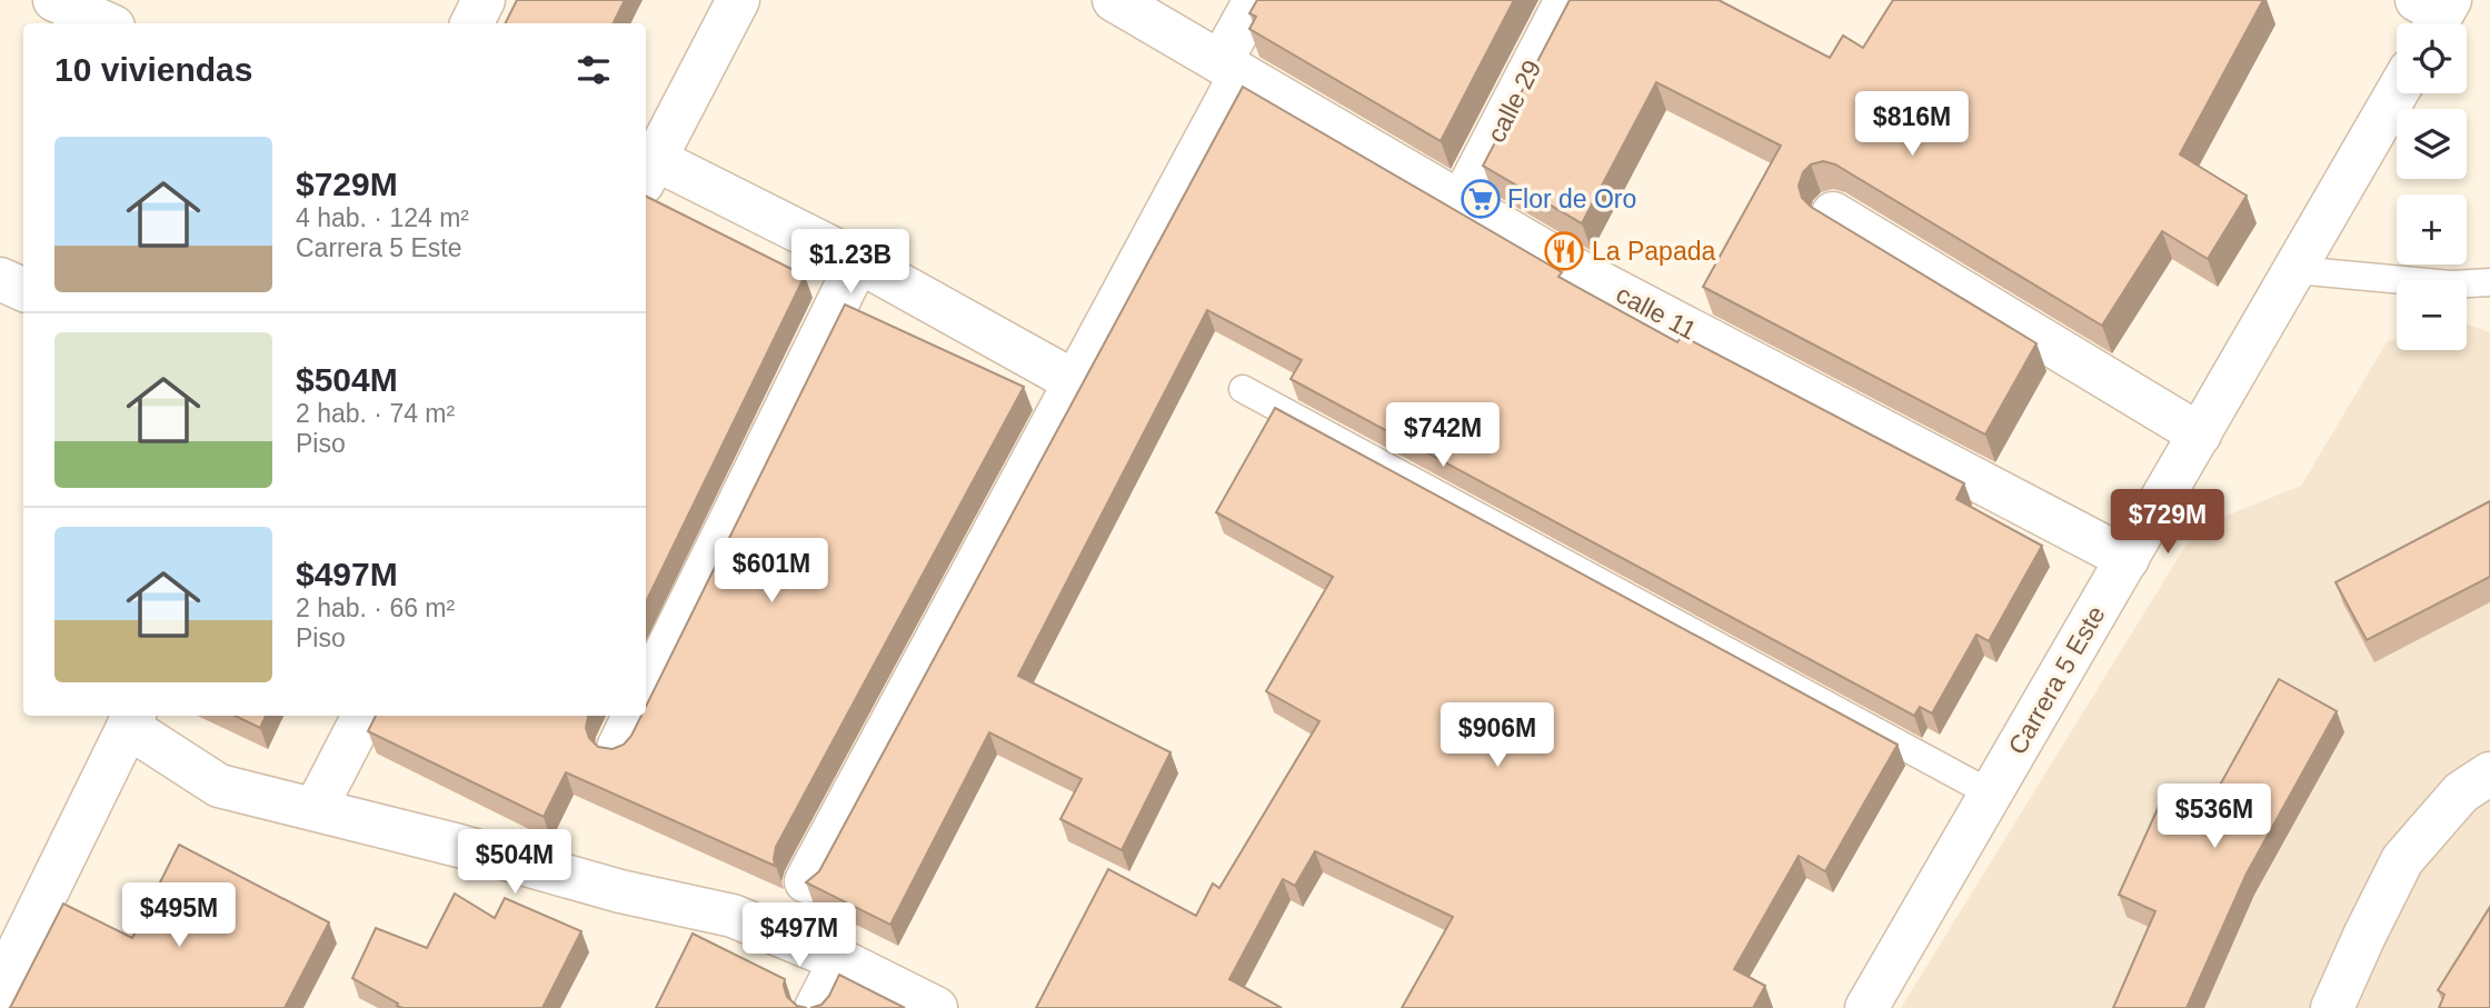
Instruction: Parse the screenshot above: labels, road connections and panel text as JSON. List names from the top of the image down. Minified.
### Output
{"streets":{"street":["calle 29","calle 11","Carrera 5 Este"]},"crossings":[["calle 29","calle 11"],["calle 11","Carrera 5 Este"]],"places":{"supermarket":["Flor de Oro"],"restaurant":["La Papada"]},"page":{"map_buttons":["+","−"],"heading":"10 viviendas","price":["$816M","$1.23B","$742M","$729M","$601M","$906M","$536M","$504M","$495M","$497M"],"list":[{"name":"$729M","note":"4 hab. · 124 m² · Carrera 5 Este"},{"name":"$504M","note":"2 hab. · 74 m² · Piso"},{"name":"$497M","note":"2 hab. · 66 m² · Piso"}]}}
